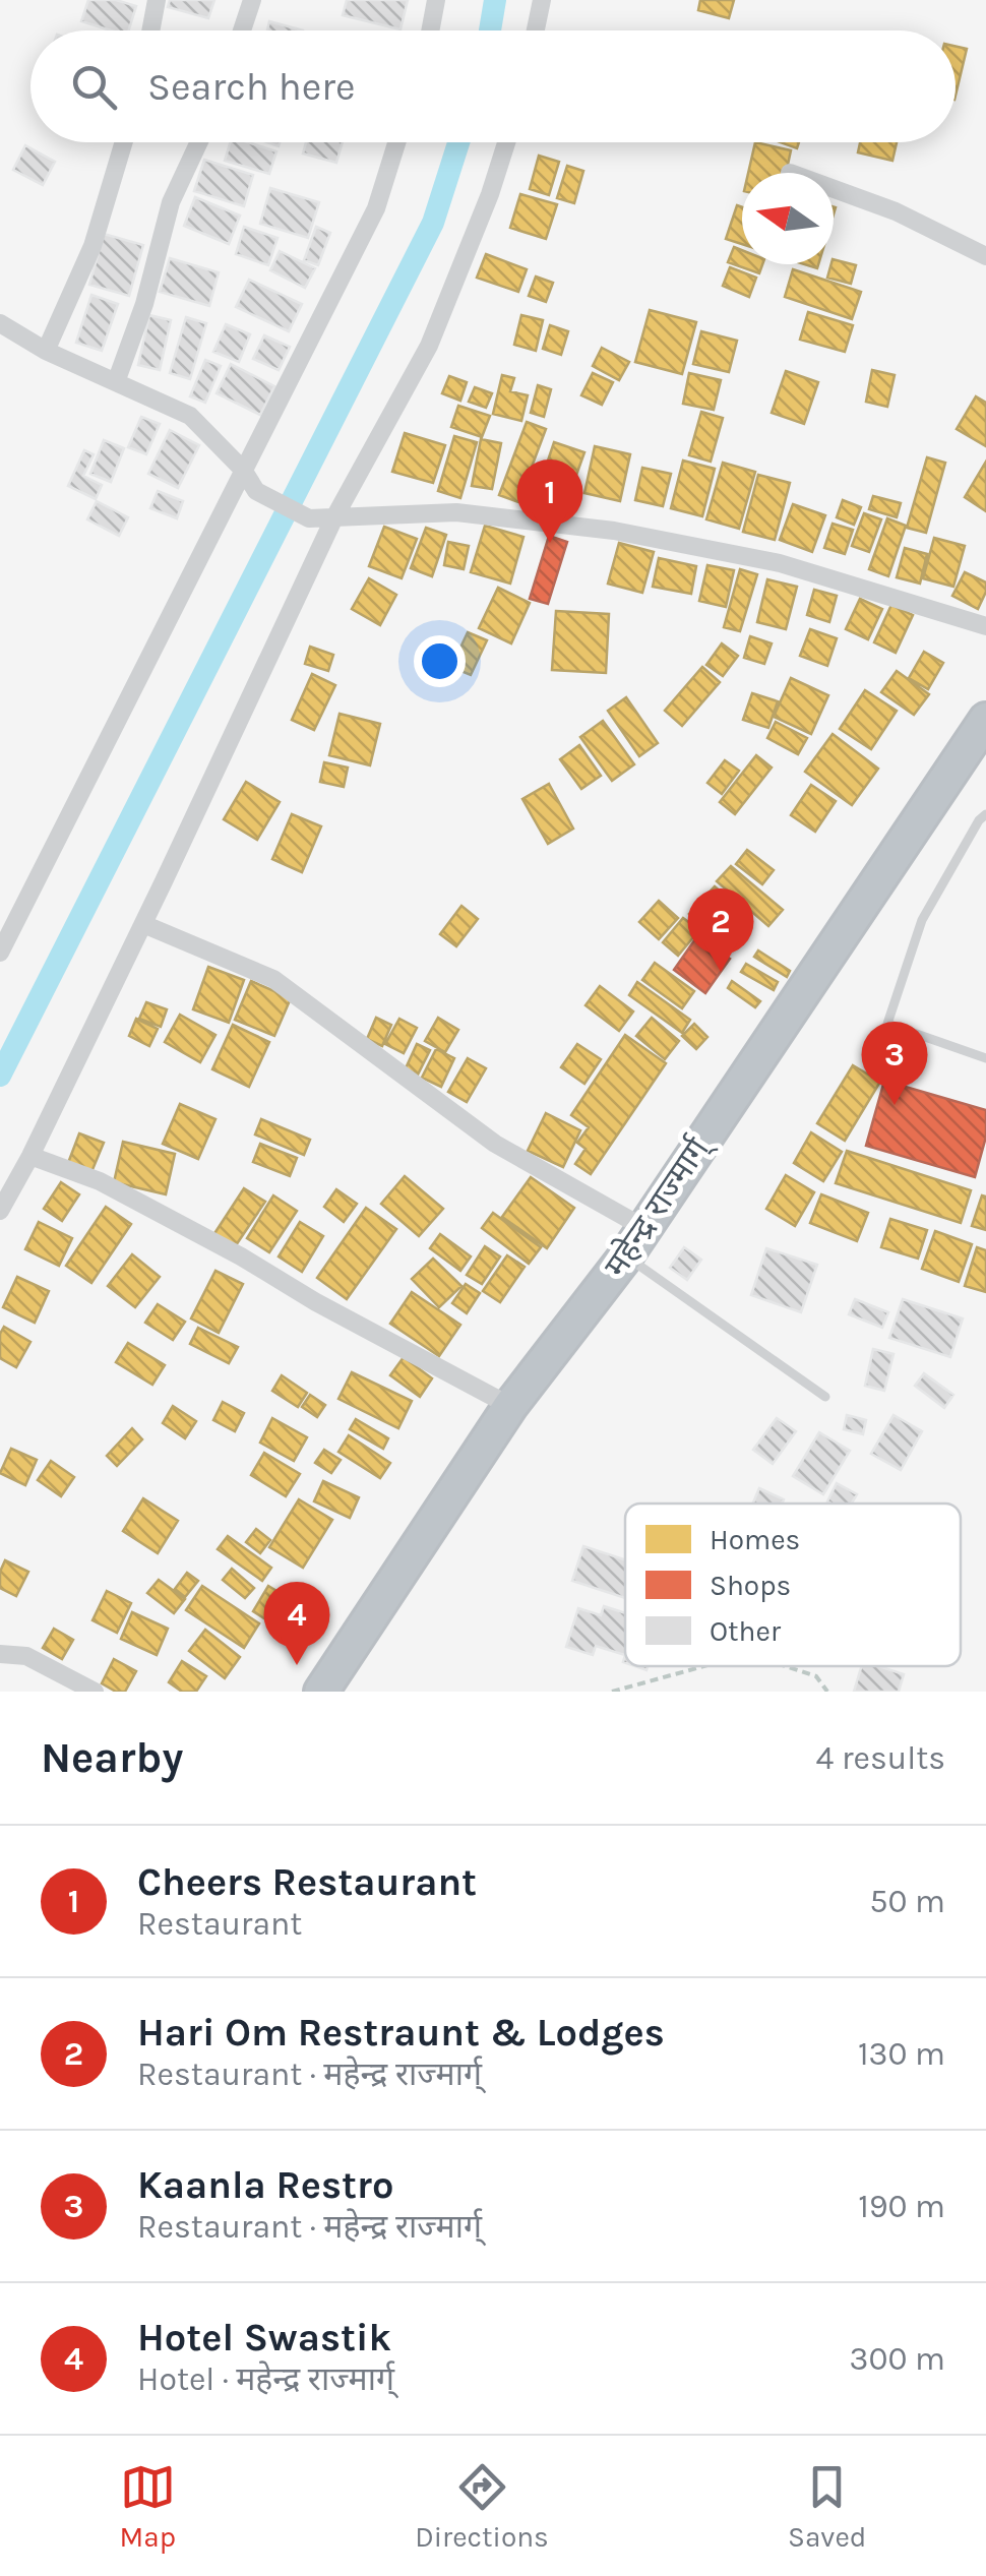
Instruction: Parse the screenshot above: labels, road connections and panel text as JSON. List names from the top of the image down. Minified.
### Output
{"streets":{"highway":["महेन्द्र राज्मार्ग्"]},"legend":["Homes","Shops","Other"],"north":"left","page":{"search":"Search here","pins":["1","2","3","4"],"heading":["Nearby","4 results"],"list":[{"mark":"1","name":"Cheers Restaurant","note":"Restaurant","value":"50 m"},{"mark":"2","name":"Hari Om Restraunt & Lodges","note":"Restaurant · महेन्द्र राज्मार्ग्","value":"130 m"},{"mark":"3","name":"Kaanla Restro","note":"Restaurant · महेन्द्र राज्मार्ग्","value":"190 m"},{"mark":"4","name":"Hotel Swastik","note":"Hotel · महेन्द्र राज्मार्ग्","value":"300 m"}],"nav":["Map","Directions","Saved"]}}
